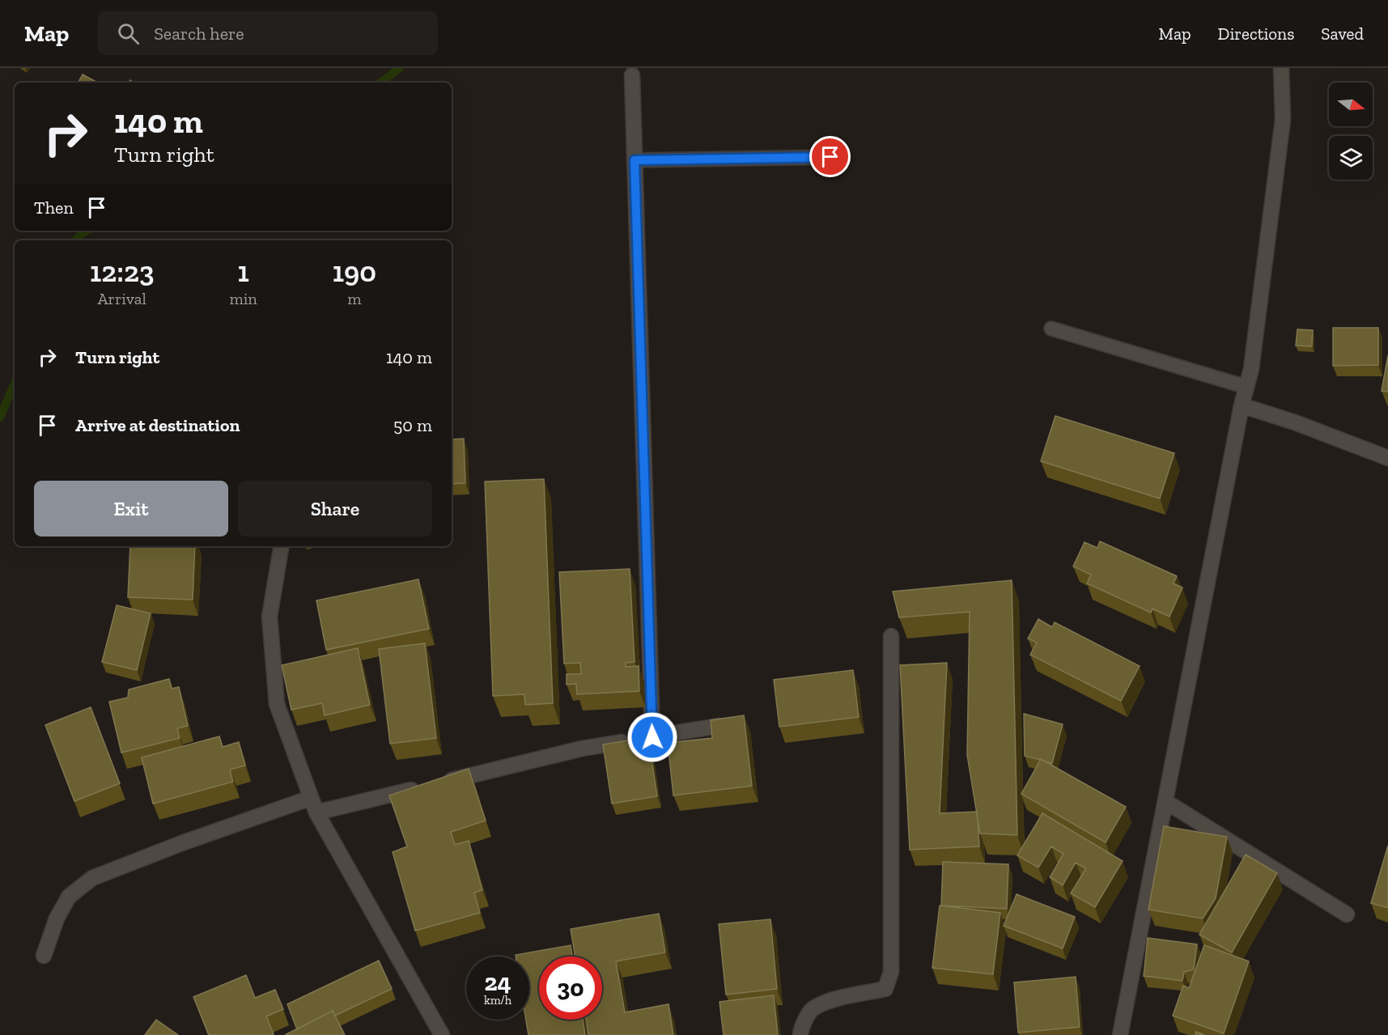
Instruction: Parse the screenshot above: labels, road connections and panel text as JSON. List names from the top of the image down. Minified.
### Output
{"north":"right","page":{"header":"Map","search":"Search here","nav":["Map","Directions","Saved"],"turn":["140 m","Turn right"],"then":"Then","eta":["12:23","Arrival","1","min","190","m"],"list":[{"name":"Turn right","value":"140 m"},{"name":"Arrive at destination","value":"50 m"}],"buttons":["Exit","Share"],"speed":"24 km/h","limit":"30"}}
